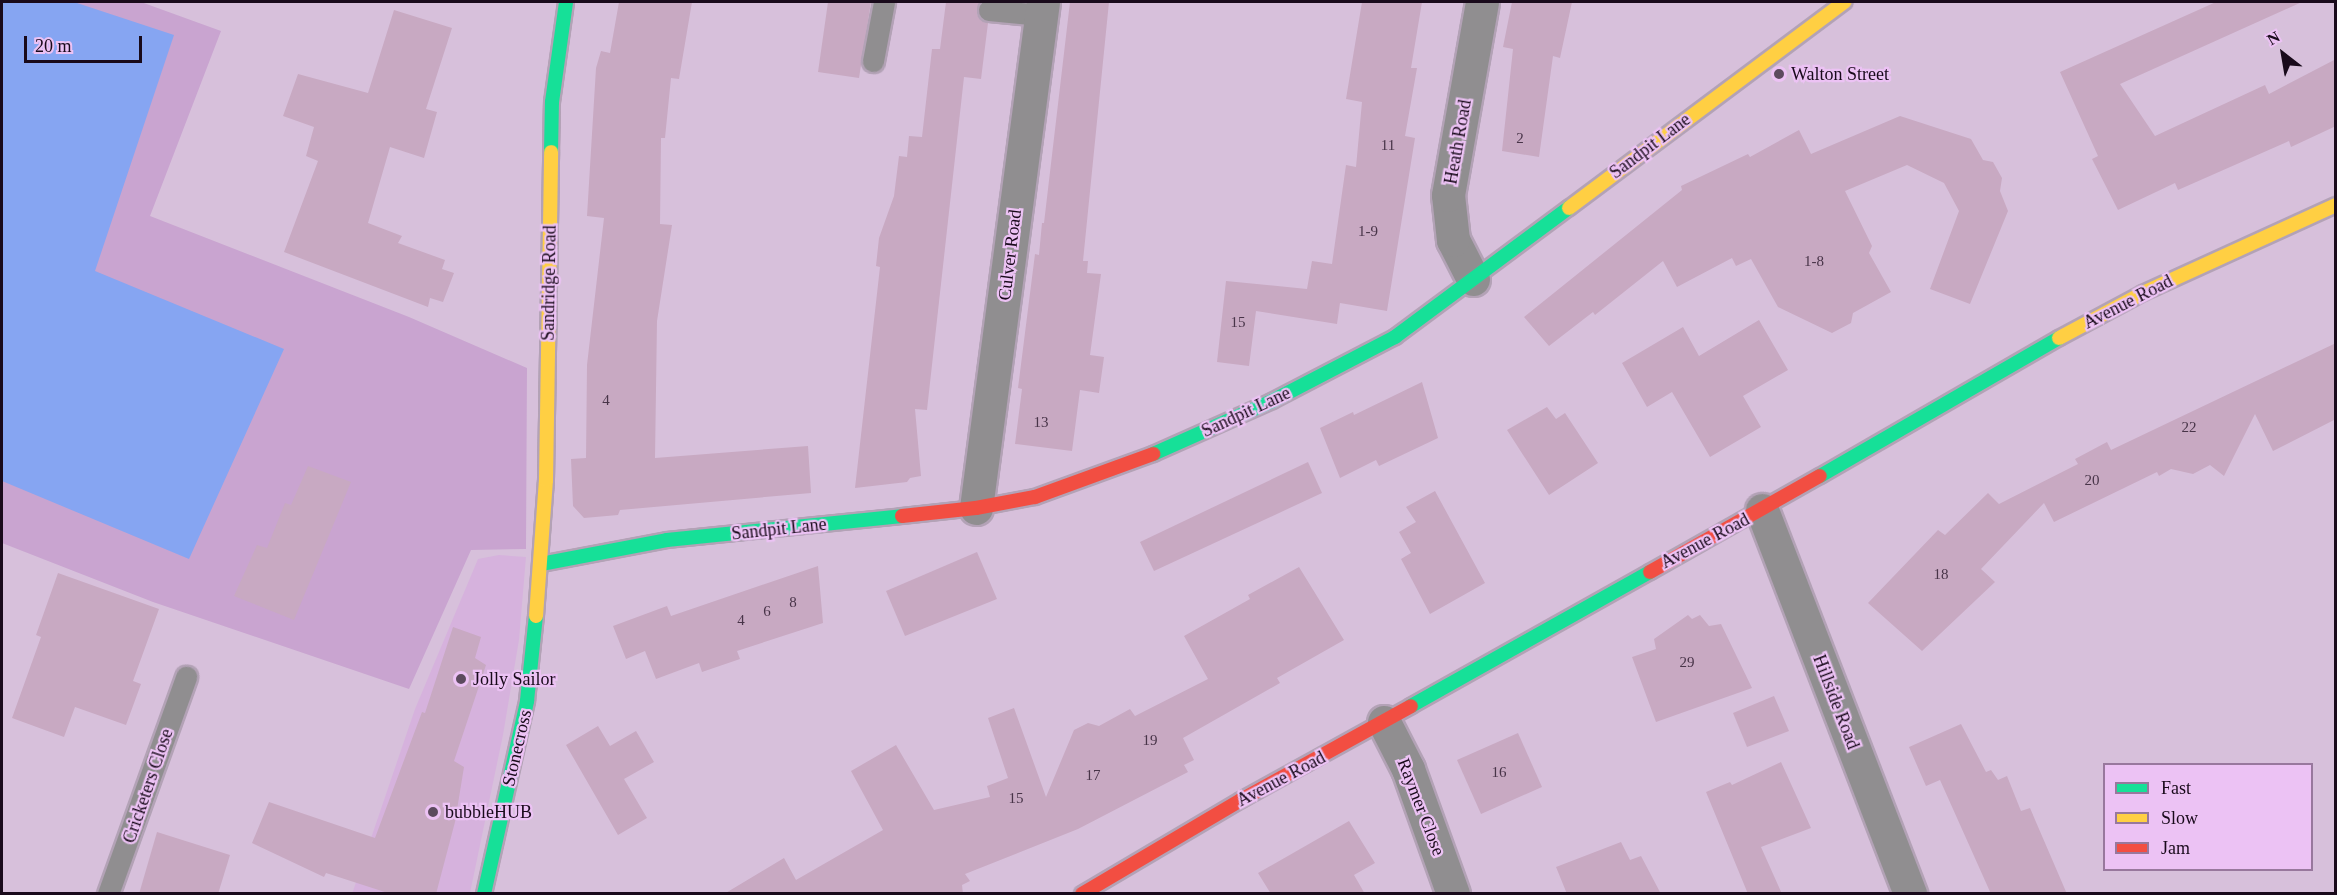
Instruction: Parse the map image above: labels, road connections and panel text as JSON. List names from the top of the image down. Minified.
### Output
{"streets":{"street":["Heath Road","Sandpit Lane","Culver Road","Sandridge Road","Avenue Road","Hillside Road","Stonecross","Raymer Close"],"lane":["Cricketers Close"]},"crossings":[["Heath Road","Sandpit Lane"],["Sandpit Lane","Culver Road"],["Sandpit Lane","Sandridge Road"],["Sandpit Lane","Stonecross"],["Sandridge Road","Stonecross"],["Avenue Road","Hillside Road"],["Avenue Road","Raymer Close"]],"places":["Walton Street","Jolly Sailor","bubbleHUB"],"house_numbers":["2","11","1-9","1-8","15","4","13","22","20","18","8","6","4","29","19","16","17","15"],"legend":["Fast","Slow","Jam"],"scale_bar":"20 m","north":"top left"}
